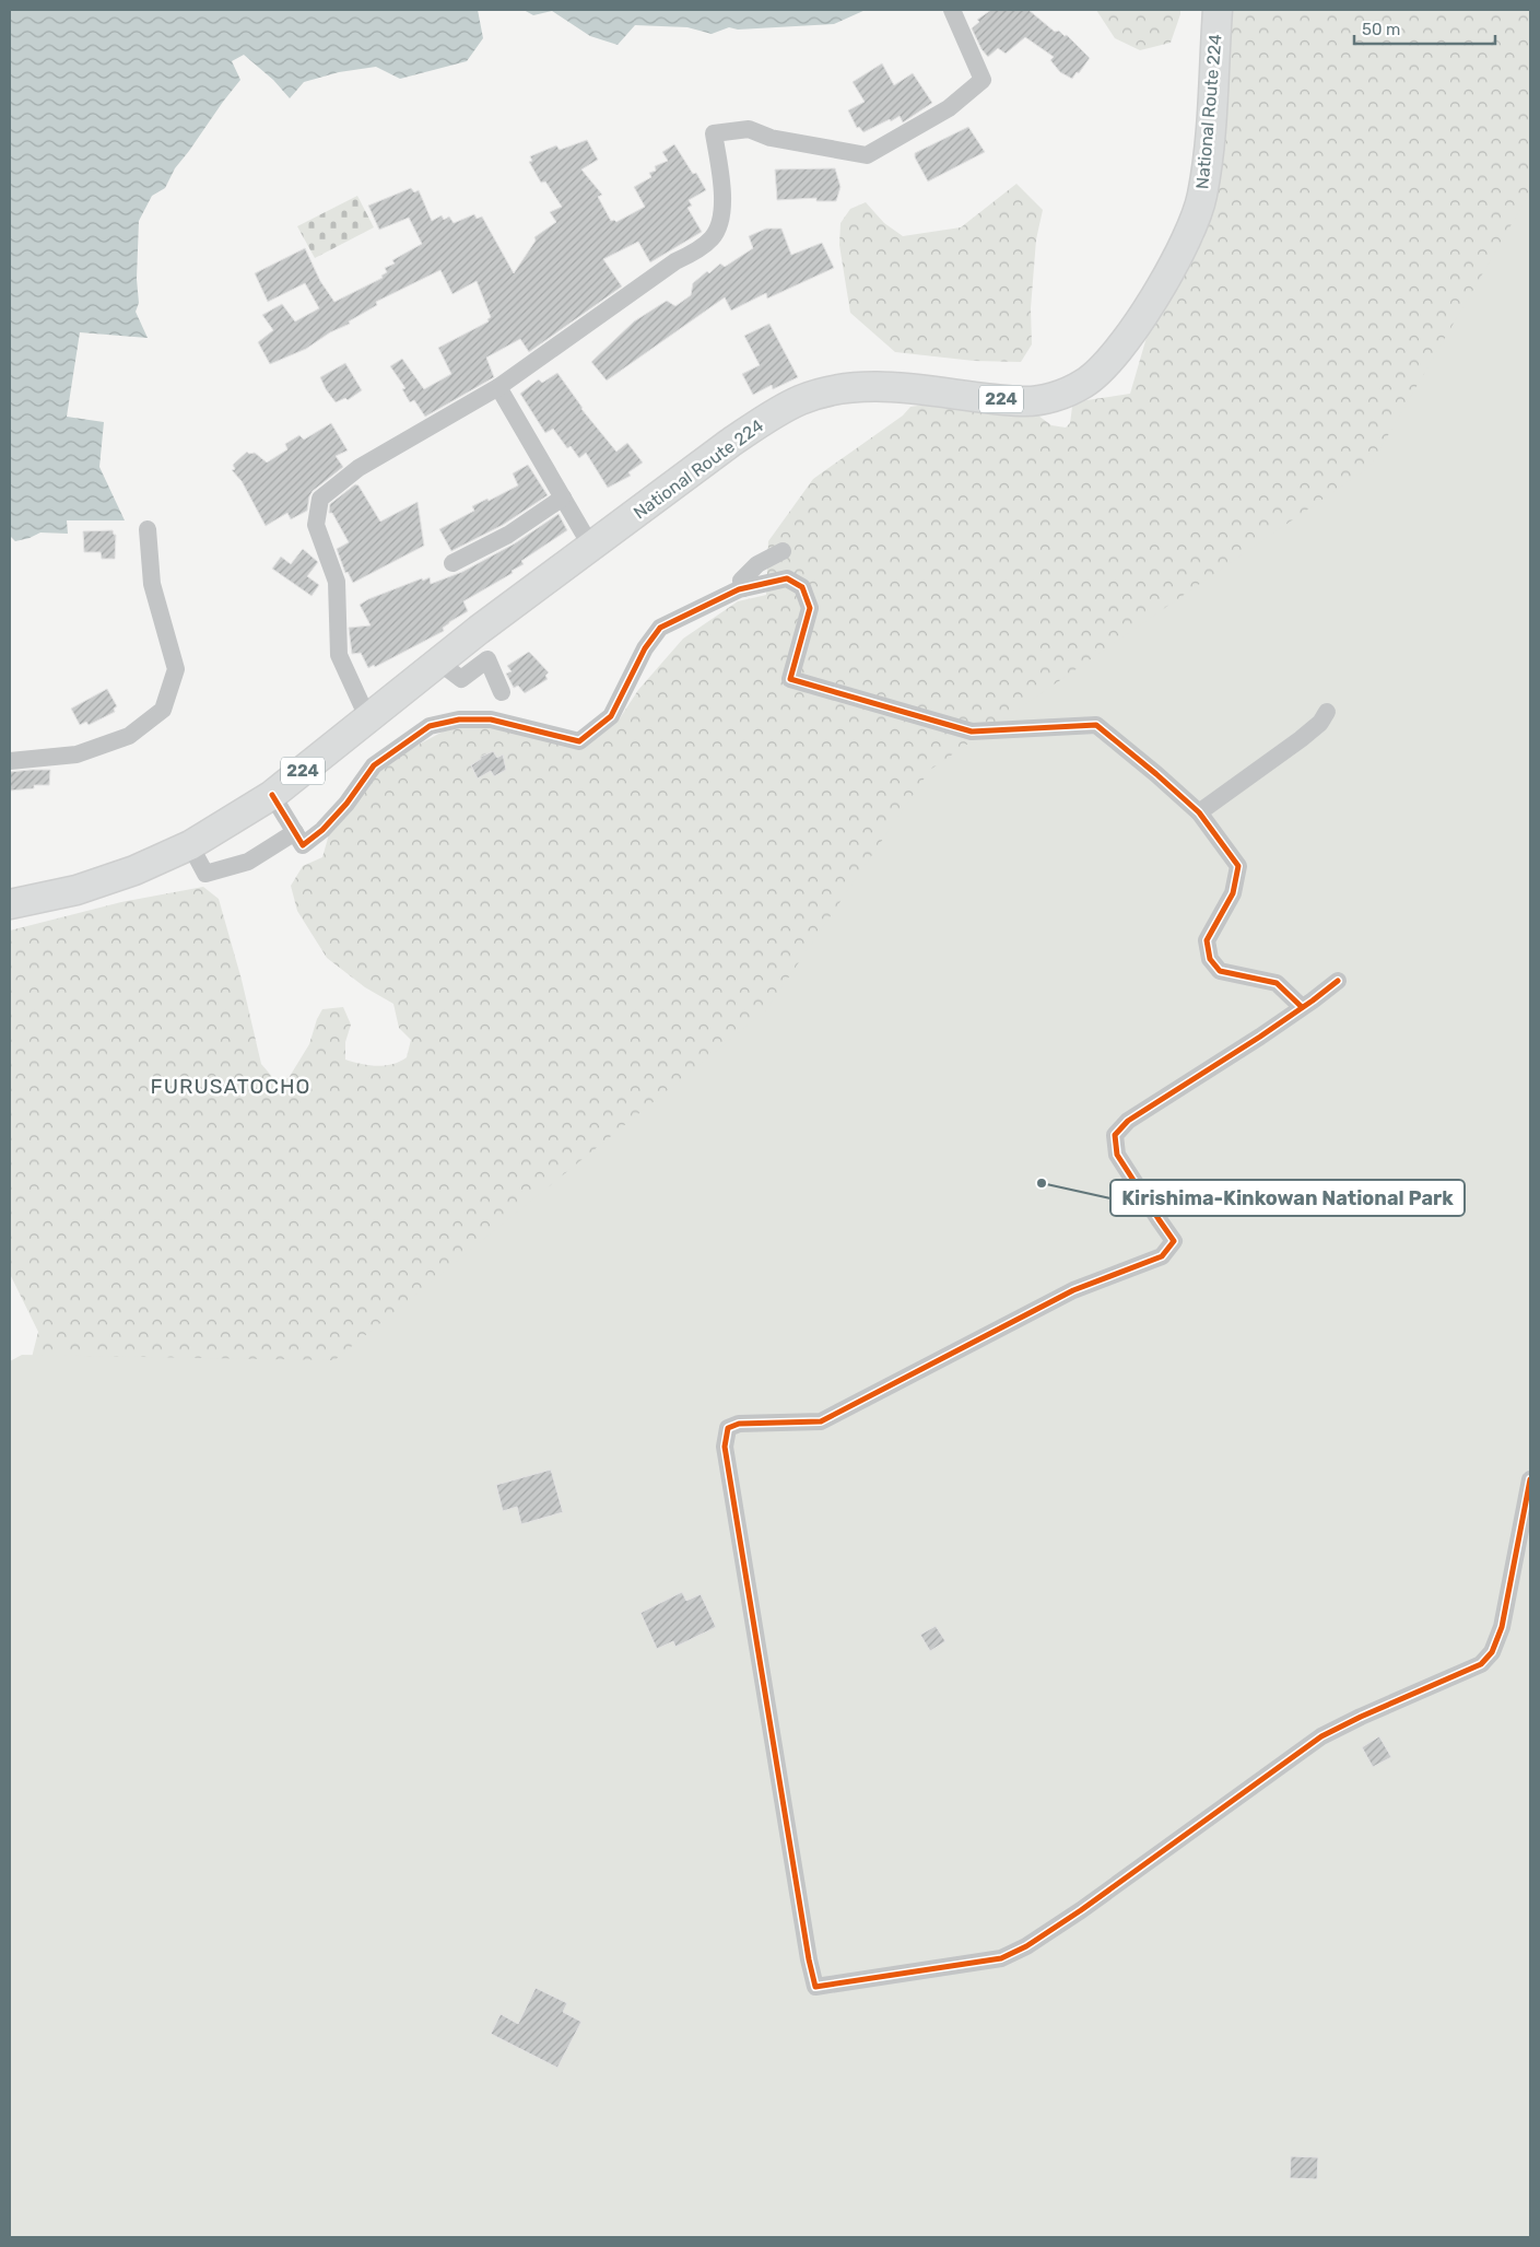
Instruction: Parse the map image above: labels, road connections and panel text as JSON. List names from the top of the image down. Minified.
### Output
{"streets":{"highway":["National Route 224","224"]},"districts":["FURUSATOCHO"],"places":["Kirishima-Kinkowan National Park"],"scale_bar":"50 m"}
